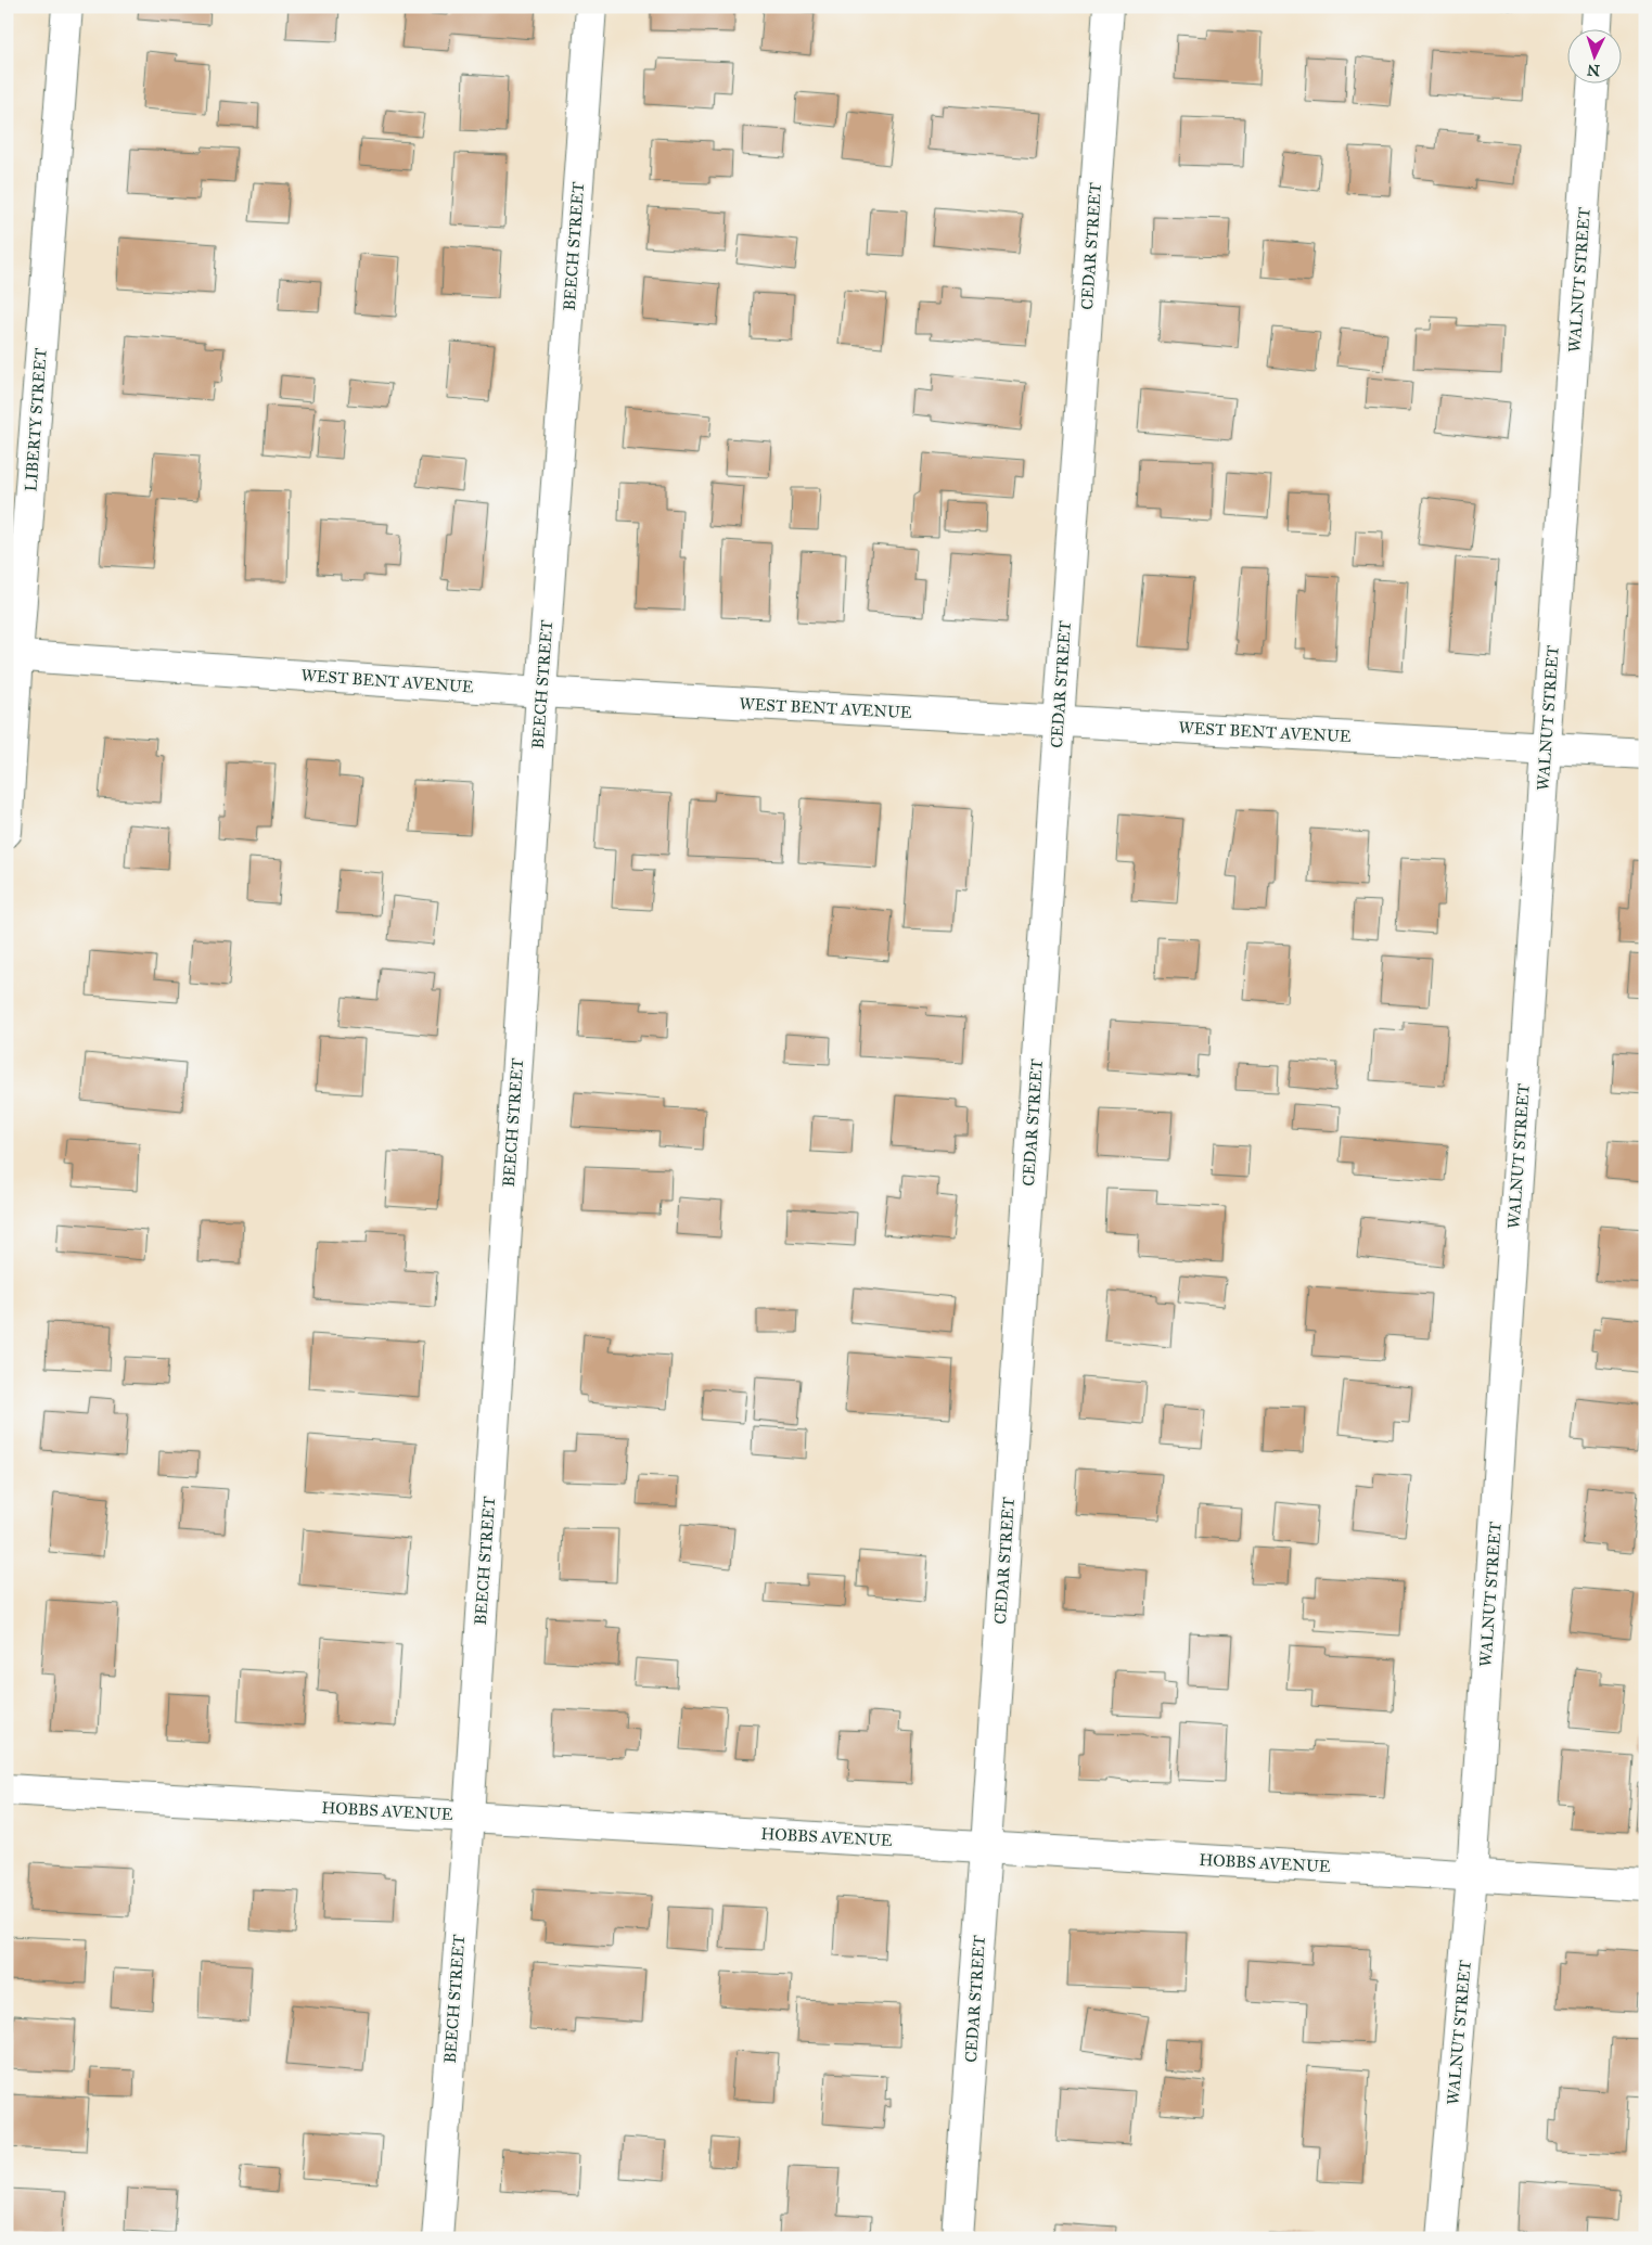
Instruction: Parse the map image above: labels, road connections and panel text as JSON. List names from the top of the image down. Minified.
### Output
{"streets":{"street":["BEECH STREET","CEDAR STREET","WALNUT STREET","LIBERTY STREET","WEST BENT AVENUE","HOBBS AVENUE"]},"crossings":[["BEECH STREET","WEST BENT AVENUE"],["BEECH STREET","HOBBS AVENUE"],["CEDAR STREET","WEST BENT AVENUE"],["CEDAR STREET","HOBBS AVENUE"],["WALNUT STREET","WEST BENT AVENUE"],["WALNUT STREET","HOBBS AVENUE"],["LIBERTY STREET","WEST BENT AVENUE"]],"north":"bottom"}
